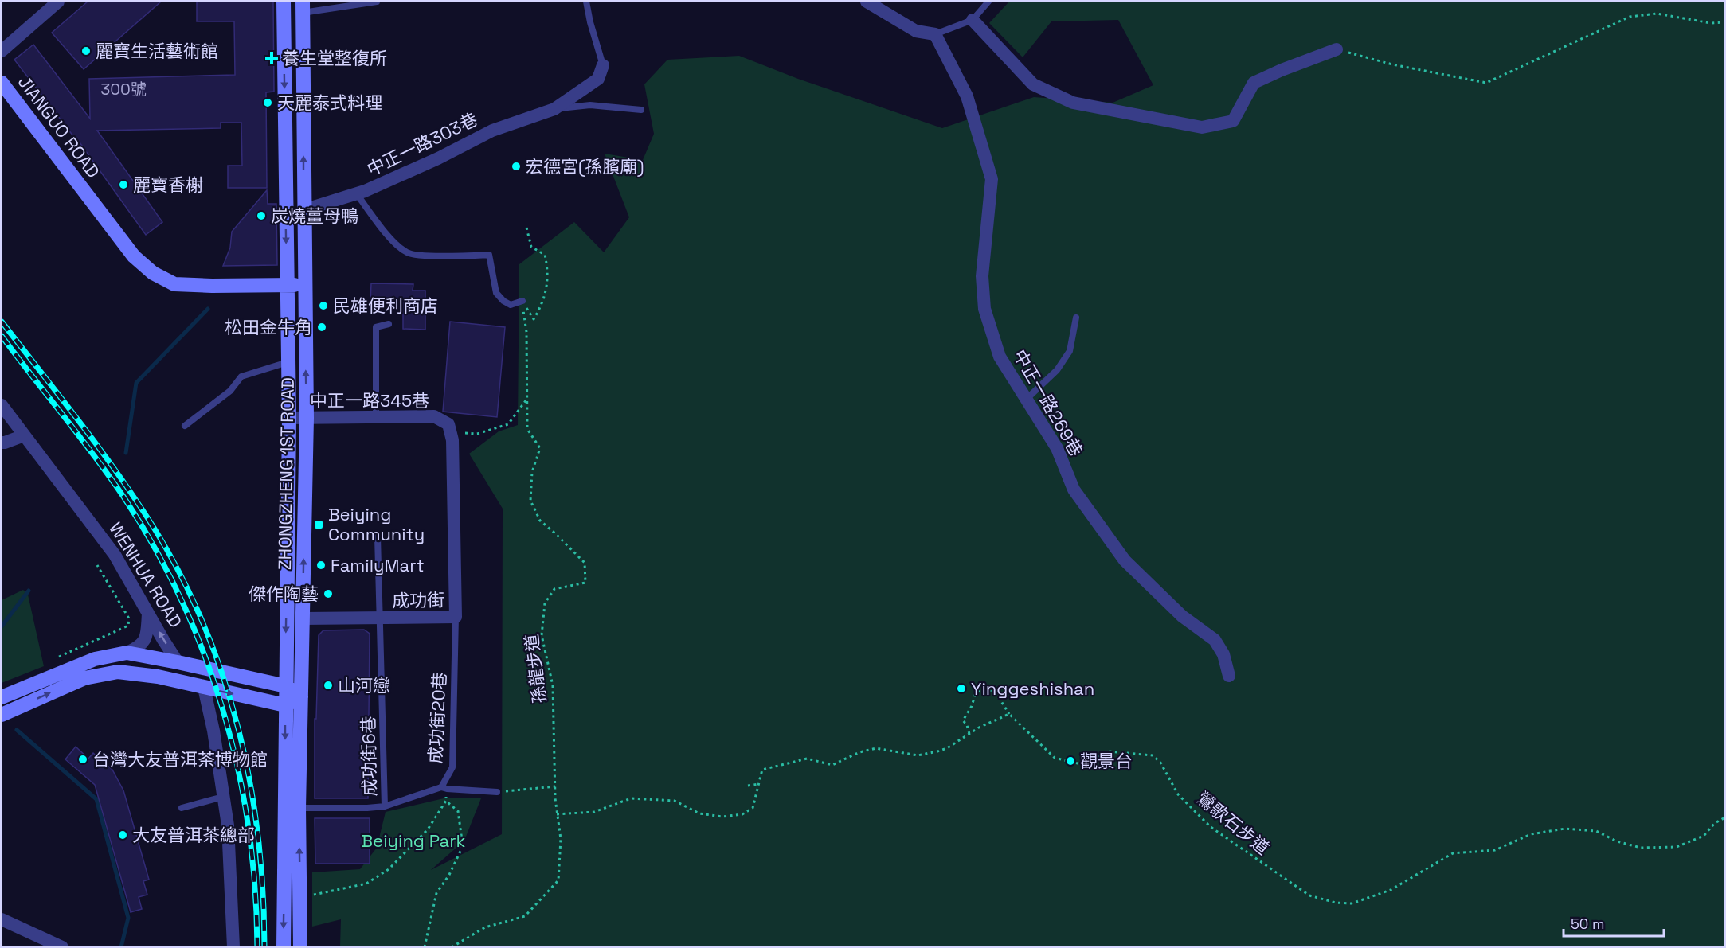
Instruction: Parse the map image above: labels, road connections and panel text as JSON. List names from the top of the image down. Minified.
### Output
{"streets":{"main road":["JIANGUO ROAD","ZHONGZHENG 1ST ROAD"],"street":["中正一路303巷","中正一路345巷","中正一路269巷","WENHUA ROAD","成功街"],"lane":["成功街20巷","成功街6巷"],"path":["孫龍步道","鶯歌石步道"]},"crossings":[["JIANGUO ROAD","ZHONGZHENG 1ST ROAD"],["中正一路303巷","ZHONGZHENG 1ST ROAD"],["中正一路345巷","ZHONGZHENG 1ST ROAD"],["中正一路345巷","成功街"],["ZHONGZHENG 1ST ROAD","成功街"],["ZHONGZHENG 1ST ROAD","成功街20巷"],["成功街","成功街20巷"],["成功街","成功街6巷"],["成功街20巷","成功街6巷"]],"parks":["Beiying Park"],"places":{"other":["麗寶生活藝術館","天麗泰式料理","宏德宮(孫臏廟)","麗寶香榭","炭燒薑母鴨","民雄便利商店","松田金牛角","FamilyMart","傑作陶藝","山河戀","Yinggeshishan","台灣大友普洱茶博物館","觀景台","大友普洱茶總部"],"health":["養生堂整復所"],"transit":["Beiying Community"]},"house_numbers":["300號"],"scale_bar":"50 m"}
